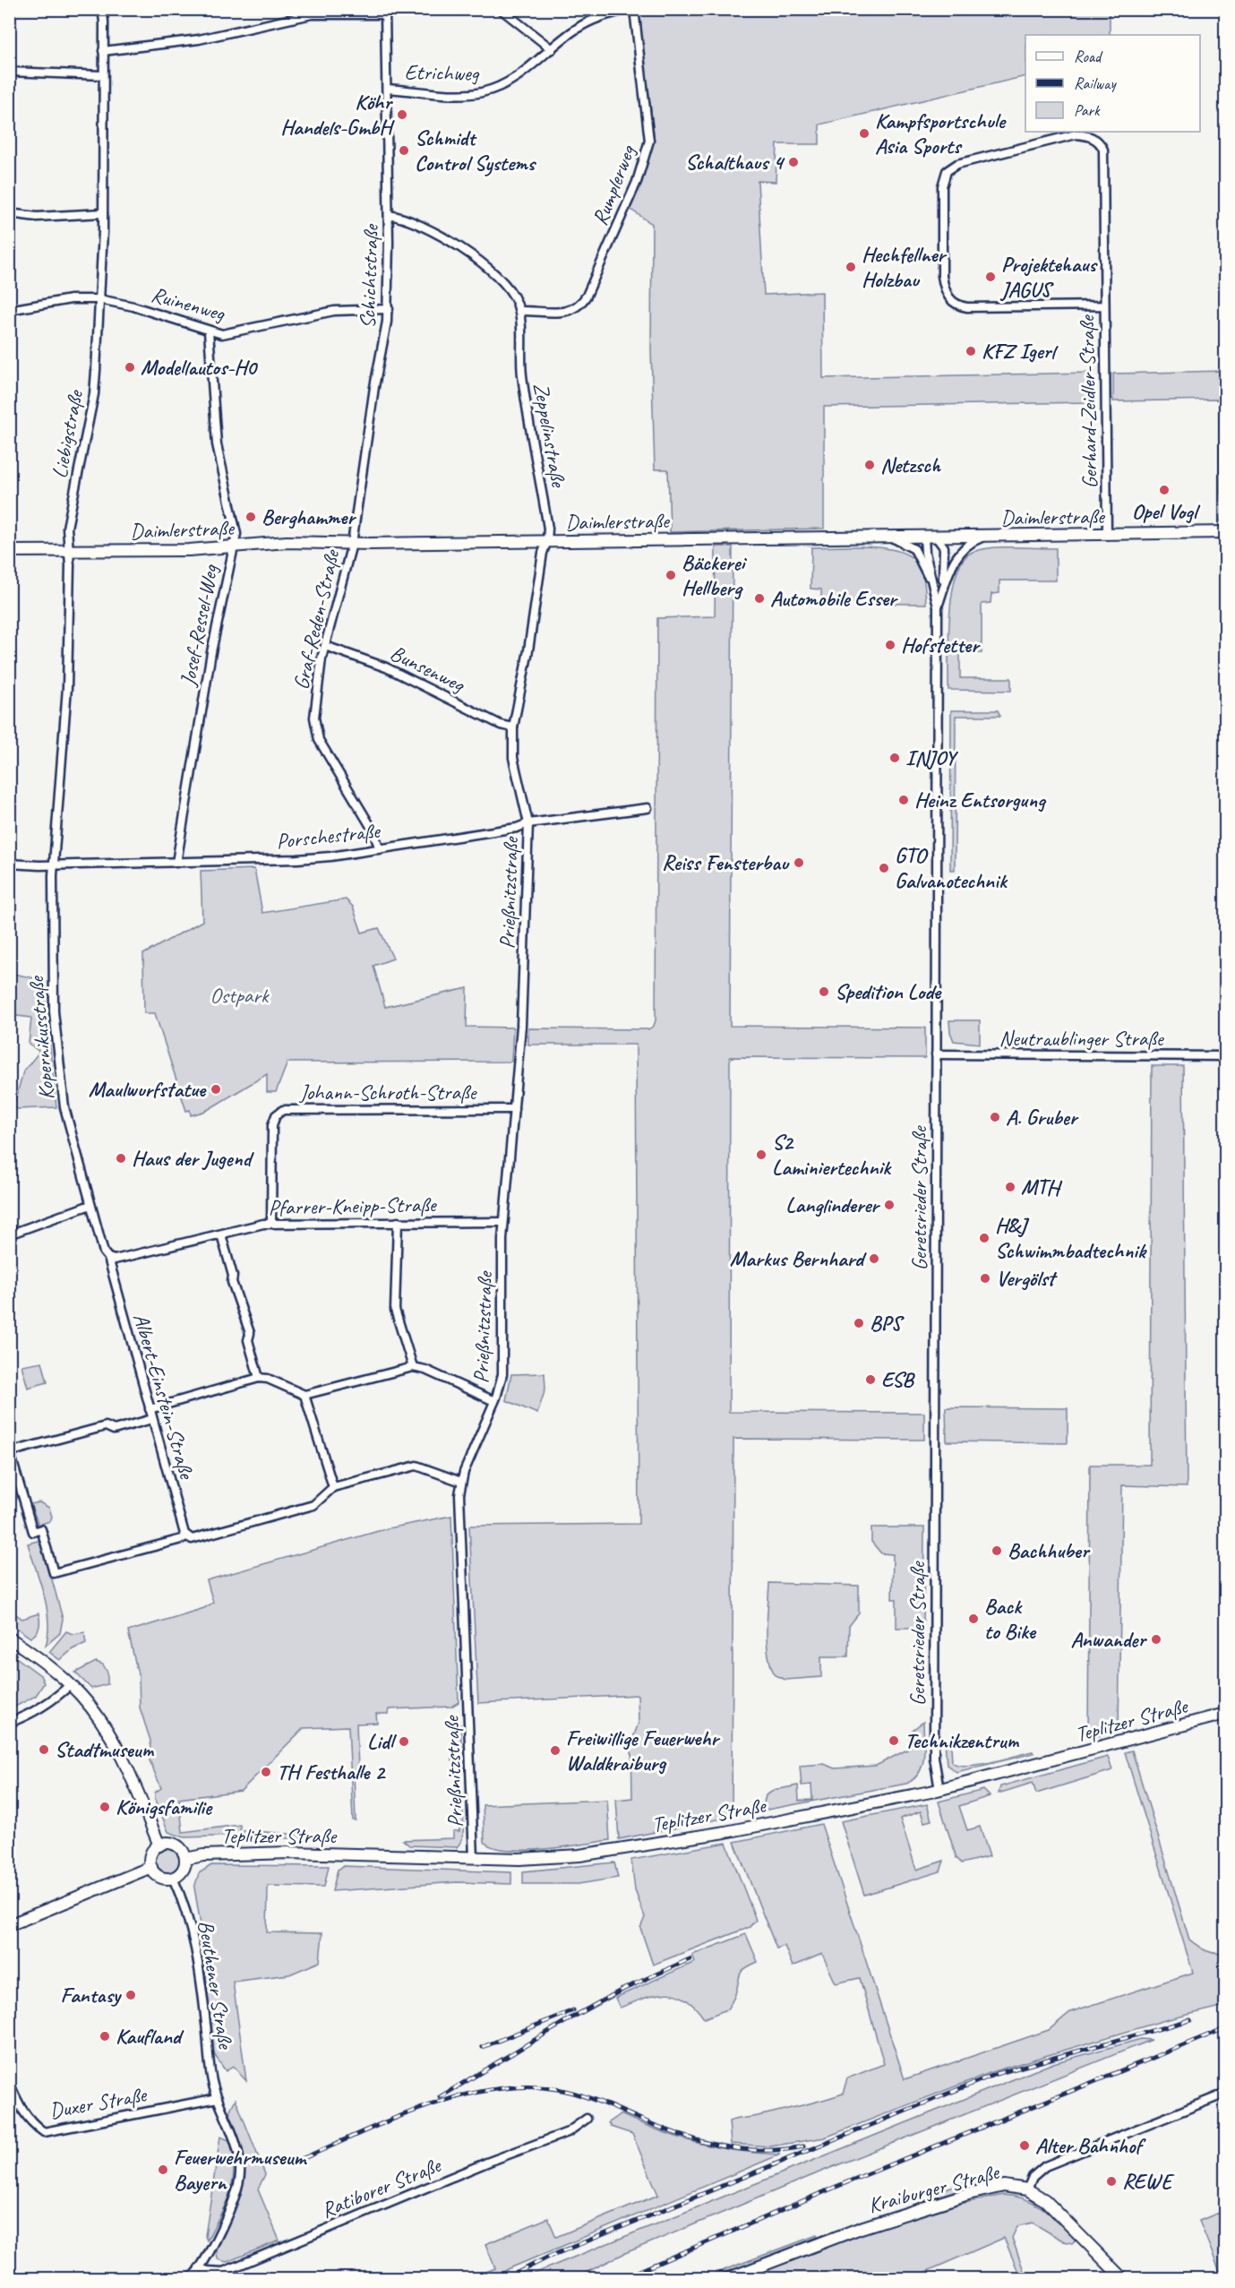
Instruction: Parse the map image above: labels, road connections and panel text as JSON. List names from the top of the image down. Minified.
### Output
{"streets":{"street":["Etrichweg","Rumplerweg","Schichtstraße","Ruinenweg","Gerhard-Zeidler-Straße","Liebigstraße","Zeppelinstraße","Daimlerstraße","Graf-Reden-Straße","Josef-Ressel-Weg","Bunsenweg","Porschestraße","Prießnitzstraße","Kopernikusstraße","Neutraublinger Straße","Johann-Schroth-Straße","Geretsrieder Straße","Pfarrer-Kneipp-Straße","Albert-Einstein-Straße","Teplitzer Straße","Beuthener Straße","Duxer Straße","Ratiborer Straße","Kraiburger Straße"]},"crossings":[["Etrichweg","Rumplerweg"],["Etrichweg","Schichtstraße"],["Rumplerweg","Zeppelinstraße"],["Schichtstraße","Ruinenweg"],["Schichtstraße","Zeppelinstraße"],["Schichtstraße","Daimlerstraße"],["Schichtstraße","Graf-Reden-Straße"],["Ruinenweg","Liebigstraße"],["Ruinenweg","Josef-Ressel-Weg"],["Gerhard-Zeidler-Straße","Daimlerstraße"],["Liebigstraße","Daimlerstraße"],["Liebigstraße","Porschestraße"],["Liebigstraße","Kopernikusstraße"],["Zeppelinstraße","Daimlerstraße"],["Zeppelinstraße","Bunsenweg"],["Zeppelinstraße","Porschestraße"],["Zeppelinstraße","Prießnitzstraße"],["Daimlerstraße","Graf-Reden-Straße"],["Daimlerstraße","Josef-Ressel-Weg"],["Daimlerstraße","Geretsrieder Straße"],["Graf-Reden-Straße","Bunsenweg"],["Graf-Reden-Straße","Porschestraße"],["Josef-Ressel-Weg","Porschestraße"],["Porschestraße","Prießnitzstraße"],["Porschestraße","Kopernikusstraße"],["Prießnitzstraße","Johann-Schroth-Straße"],["Prießnitzstraße","Pfarrer-Kneipp-Straße"],["Prießnitzstraße","Teplitzer Straße"],["Kopernikusstraße","Pfarrer-Kneipp-Straße"],["Kopernikusstraße","Albert-Einstein-Straße"],["Neutraublinger Straße","Geretsrieder Straße"],["Johann-Schroth-Straße","Pfarrer-Kneipp-Straße"],["Geretsrieder Straße","Teplitzer Straße"],["Pfarrer-Kneipp-Straße","Albert-Einstein-Straße"],["Teplitzer Straße","Beuthener Straße"],["Beuthener Straße","Duxer Straße"],["Beuthener Straße","Ratiborer Straße"]],"parks":["Ostpark"],"places":["Köhr Handels-GmbH","Kampfsportschule Asia Sports","Schmidt Control Systems","Schalthaus 4","Hechfellner Holzbau","Projektehaus JAGUS","KFZ Igerl","Modellautos-H0","Netzsch","Opel Vogl","Berghammer","Bäckerei Hellberg","Automobile Esser","Hofstetter","INJOY","Heinz Entsorgung","Reiss Fensterbau","GTO Galvanotechnik","Spedition Lode","Maulwurfstatue","A. Gruber","S2 Laminiertechnik","Haus der Jugend","MTH","Langlinderer","H&J Schwimmbadtechnik","Markus Bernhard","Vergölst","BPS","ESB","Bachhuber","Back to Bike","Anwander","Technikzentrum","Lidl","Stadtmuseum","Freiwillige Feuerwehr Waldkraiburg","TH Festhalle 2","Königsfamilie","Fantasy","Kaufland","Alter Bahnhof","Feuerwehrmuseum Bayern","REWE"],"legend":["Road","Railway","Park"]}
